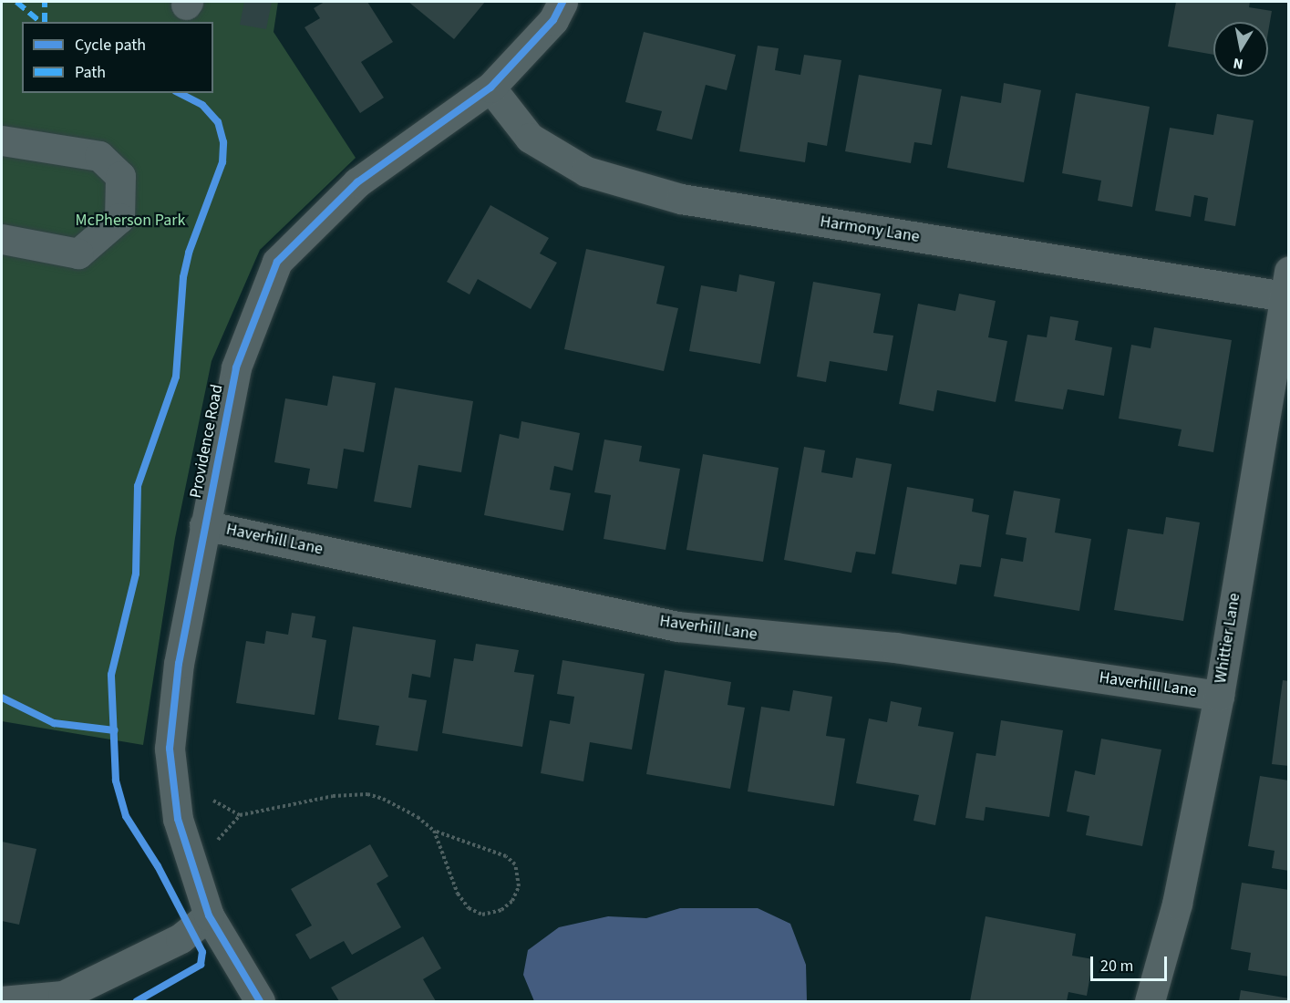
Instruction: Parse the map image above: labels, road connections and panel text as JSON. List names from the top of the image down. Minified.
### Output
{"streets":{"street":["Harmony Lane","Providence Road","Haverhill Lane","Whittier Lane"]},"crossings":[["Harmony Lane","Providence Road"],["Harmony Lane","Whittier Lane"],["Providence Road","Haverhill Lane"],["Haverhill Lane","Whittier Lane"]],"parks":["McPherson Park"],"legend":["Cycle path","Path"],"scale_bar":"20 m","north":"bottom"}
